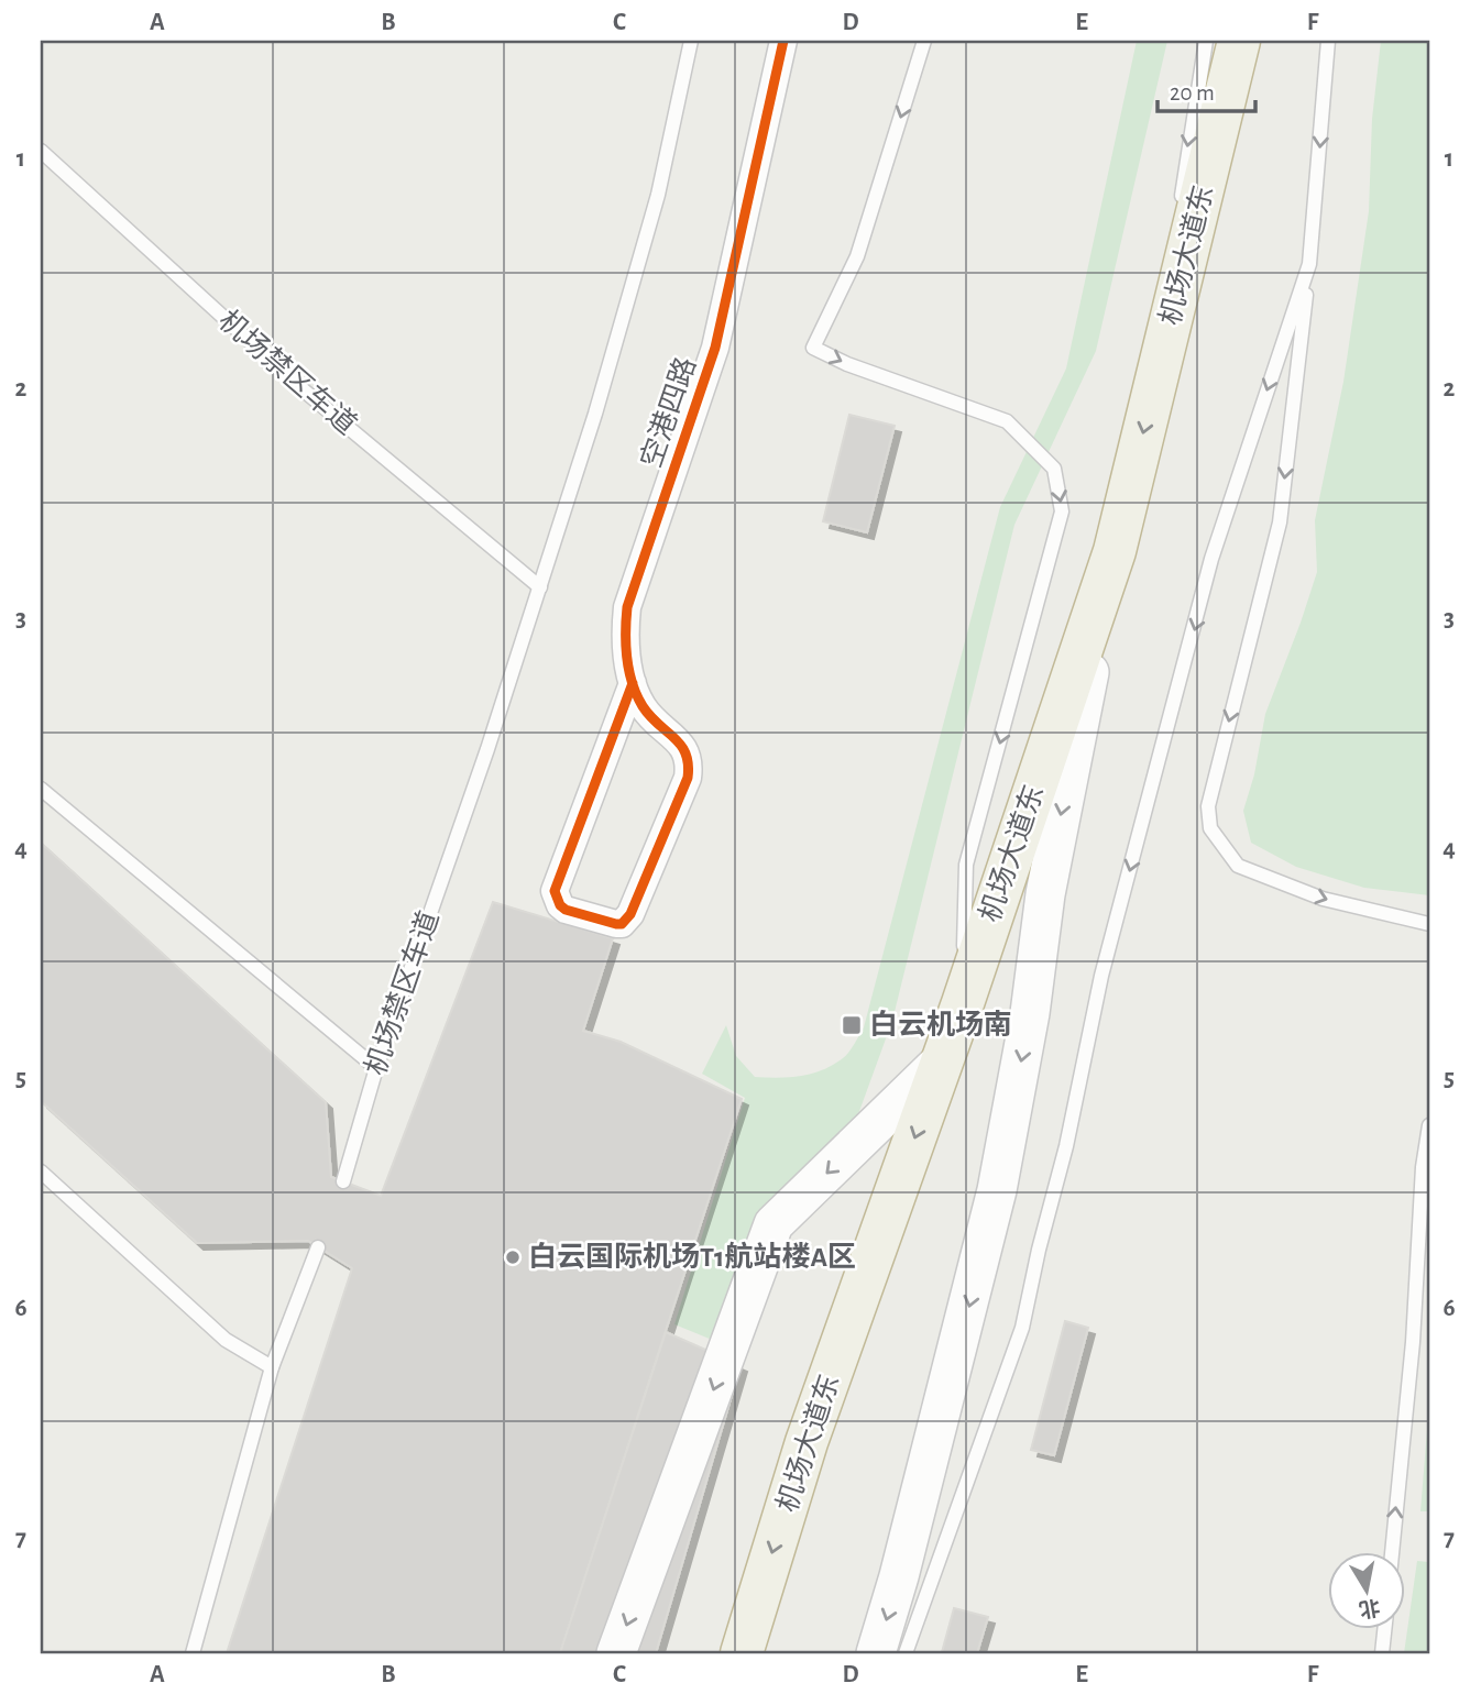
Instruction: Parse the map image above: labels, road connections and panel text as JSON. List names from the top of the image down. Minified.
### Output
{"streets":{"highway":["机场大道东"],"street":["空港四路"],"lane":["机场禁区车道"]},"one_way":["机场大道东"],"places":{"transit":["白云机场南"],"other":["白云国际机场T1航站楼A区"]},"scale_bar":"20 m","north":"bottom","grid":{"columns":["A","B","C","D","E","F"],"rows":["1","2","3","4","5","6","7"]}}
